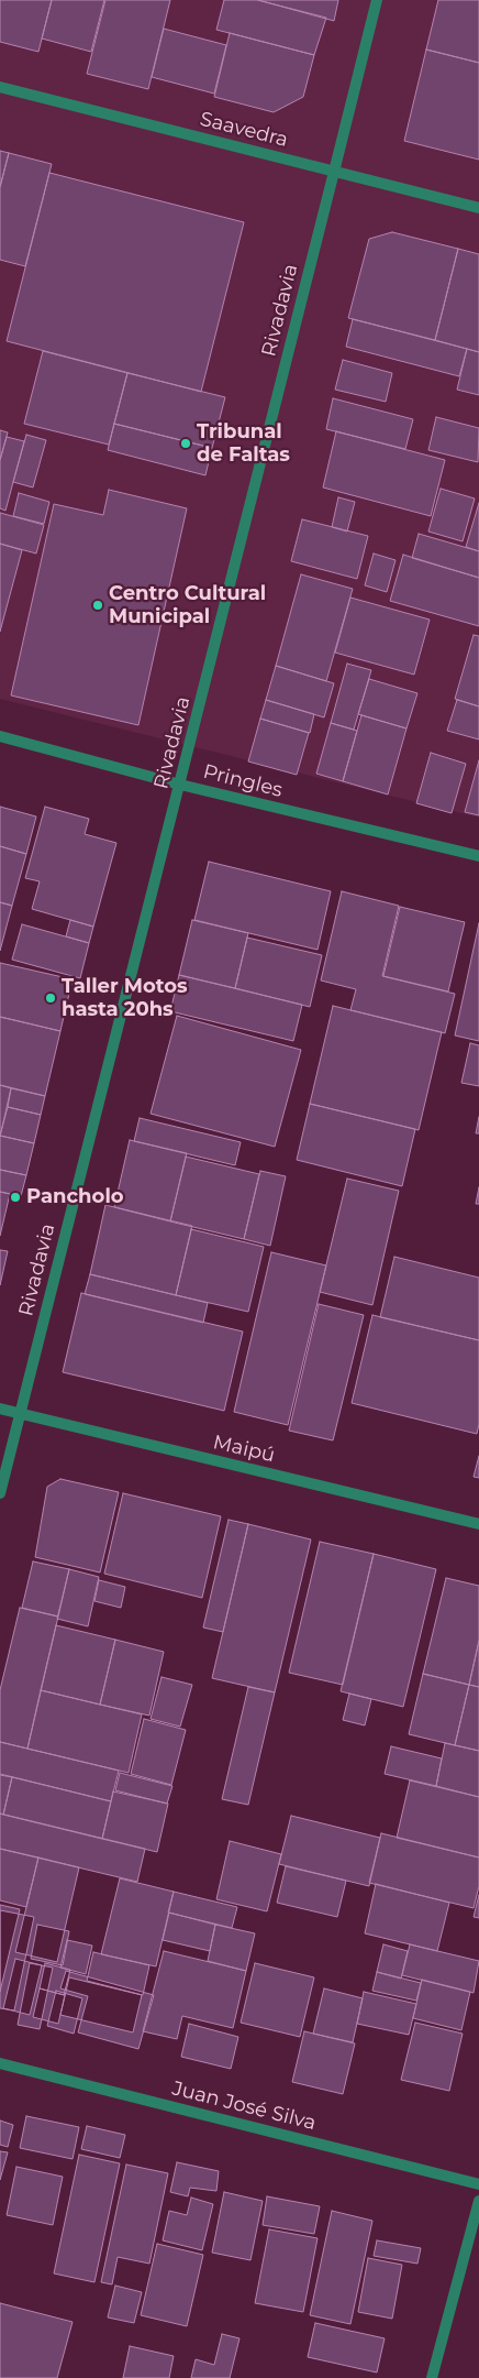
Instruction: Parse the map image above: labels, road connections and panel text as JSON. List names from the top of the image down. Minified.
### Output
{"streets":{"street":["Saavedra","Rivadavia","Pringles","Maipú","Juan José Silva"]},"crossings":[["Saavedra","Rivadavia"],["Rivadavia","Pringles"],["Rivadavia","Maipú"]],"places":["Tribunal de Faltas","Centro Cultural Municipal","Taller Motos hasta 20hs","Pancholo"]}
